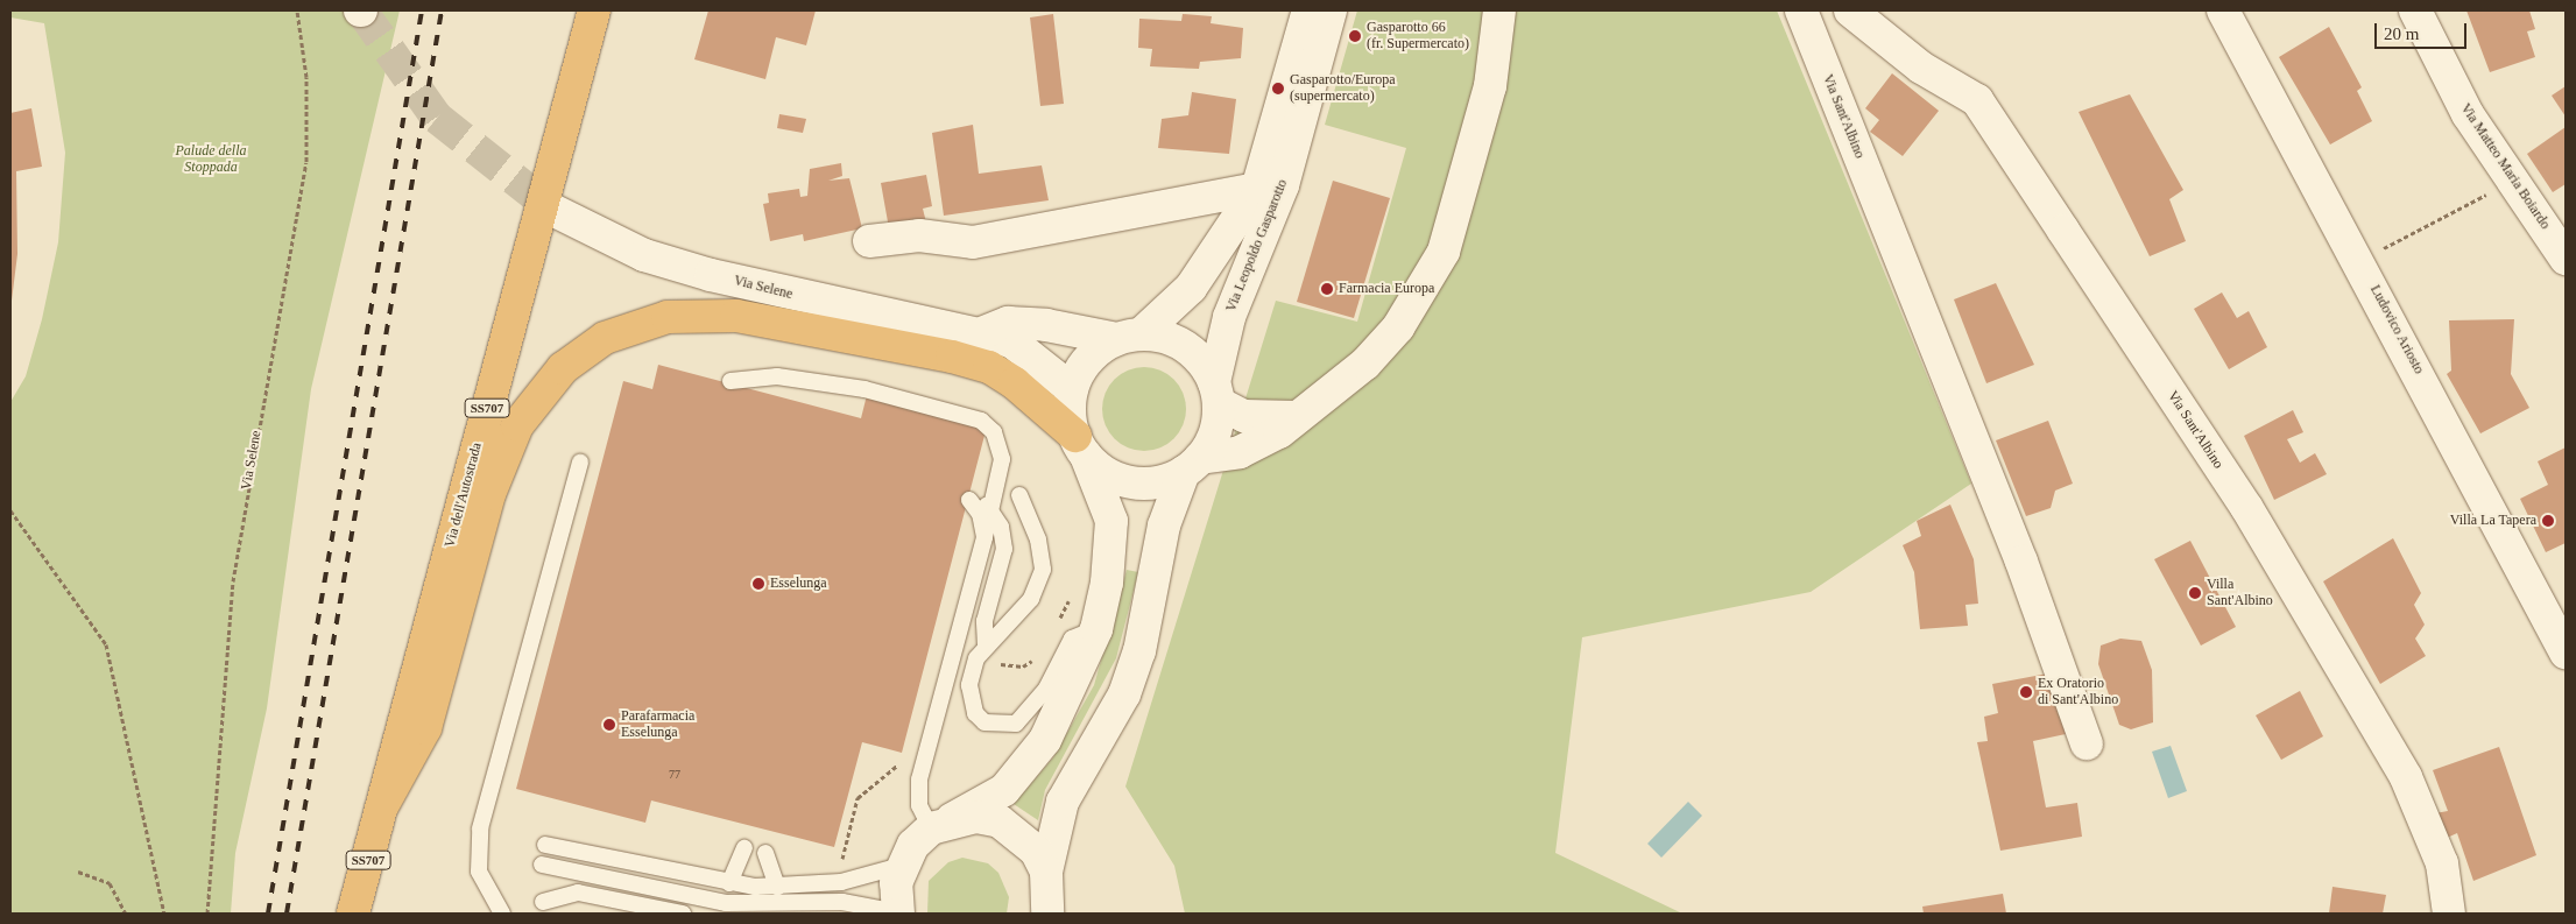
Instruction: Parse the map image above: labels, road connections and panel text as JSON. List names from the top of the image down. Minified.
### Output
{"streets":{"highway":["SS707","Via dell'Autostrada"],"street":["Via Sant'Albino","Via Matteo Maria Boiardo","Via Leopoldo Gasparotto","Via Selene","Ludovico Ariosto"]},"crossings":[["Via Leopoldo Gasparotto","Via Selene"]],"parks":["Palude della Stoppada"],"places":["Gasparotto 66 (fr. Supermercato)","Gasparotto/Europa (supermercato)","Farmacia Europa","Villa La Tapera","Esselunga","Villa Sant'Albino","Ex Oratorio di Sant'Albino","Parafarmacia Esselunga"],"house_numbers":["77"],"scale_bar":"20 m"}
